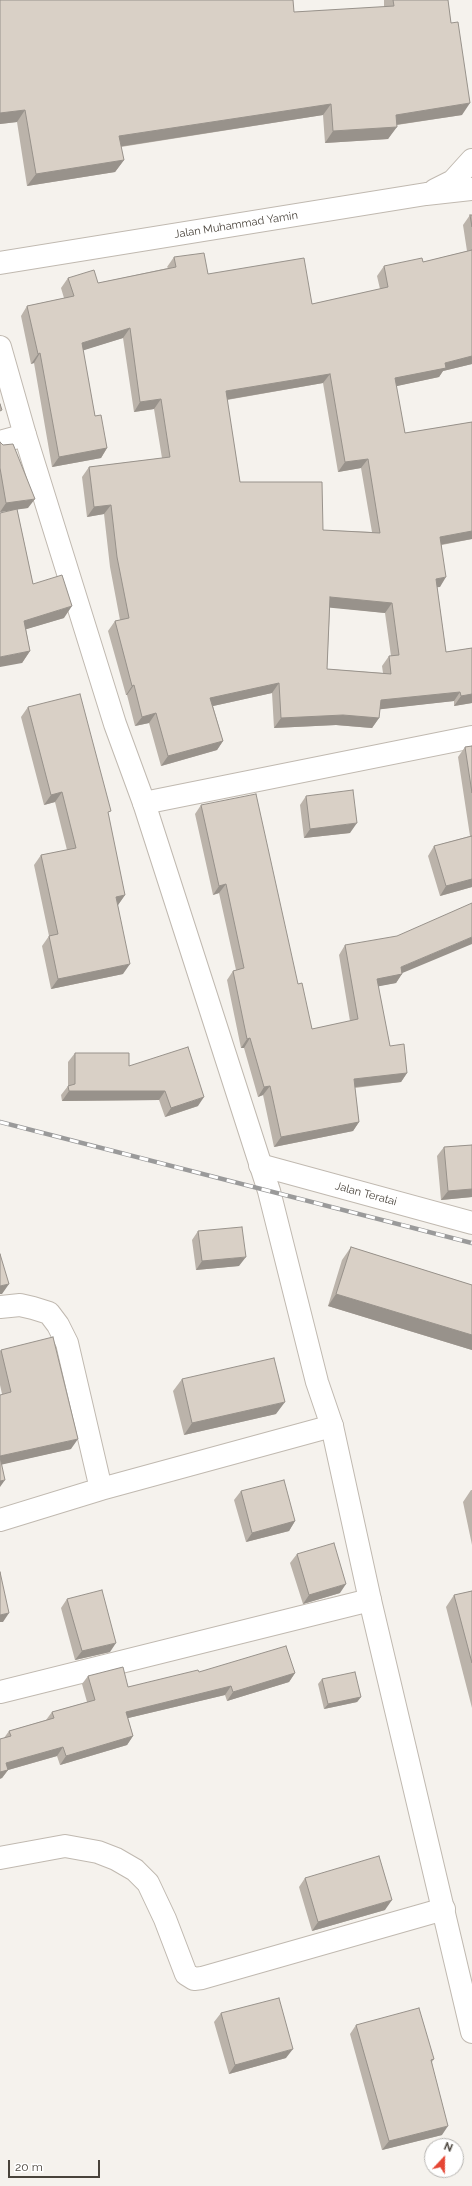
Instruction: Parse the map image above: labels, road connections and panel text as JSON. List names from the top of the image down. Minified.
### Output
{"streets":{"street":["Jalan Muhammad Yamin","Jalan Teratai"]},"scale_bar":"20 m","north":"top"}
